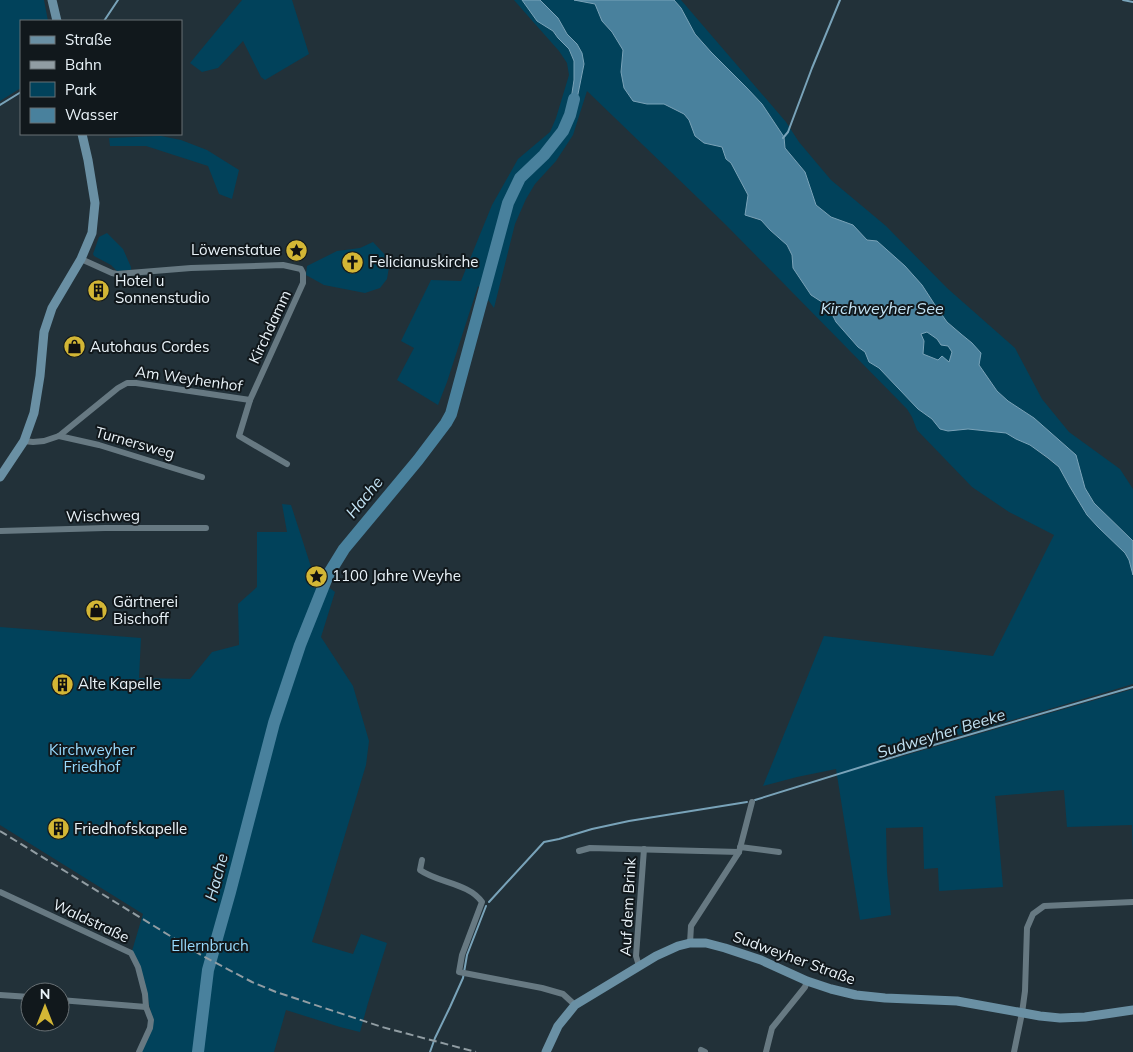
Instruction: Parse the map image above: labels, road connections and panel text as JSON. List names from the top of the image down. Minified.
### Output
{"streets":{"street":["Kirchdamm","Am Weyhenhof","Turnersweg","Wischweg","Auf dem Brink","Waldstraße","Sudweyher Straße"]},"crossings":[["Kirchdamm","Am Weyhenhof"],["Am Weyhenhof","Turnersweg"],["Auf dem Brink","Sudweyher Straße"]],"water":["Kirchweyher See","Hache","Sudweyher Beeke"],"parks":["Kirchweyher Friedhof","Ellernbruch"],"places":{"place":["Löwenstatue","1100 Jahre Weyhe"],"church":["Felicianuskirche"],"building":["Hotel u Sonnenstudio","Alte Kapelle","Friedhofskapelle"],"shop":["Autohaus Cordes","Gärtnerei Bischoff"]},"legend":["Straße","Bahn","Park","Wasser"],"north":"top"}
